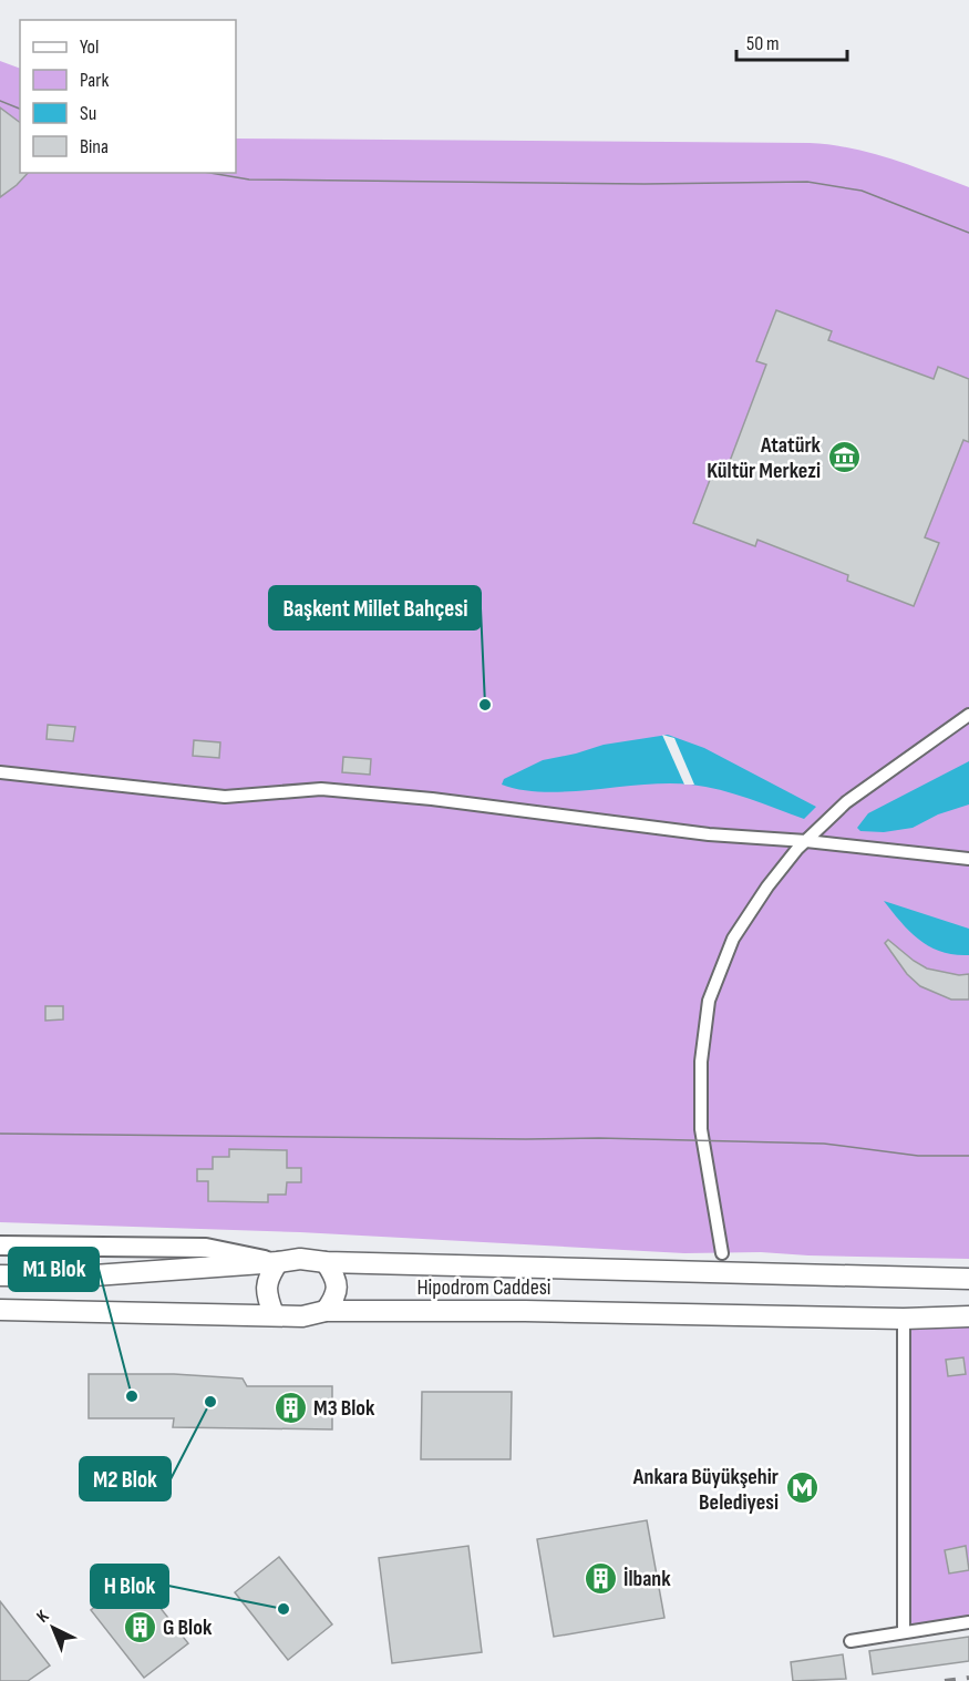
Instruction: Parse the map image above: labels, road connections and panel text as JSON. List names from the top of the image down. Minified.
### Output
{"streets":{"main road":["Hipodrom Caddesi"]},"places":{"museum":["Atatürk Kültür Merkezi"],"other":["Başkent Millet Bahçesi","M1 Blok","M2 Blok","H Blok"],"building":["M3 Blok","İlbank","G Blok"],"metro station":["Ankara Büyükşehir Belediyesi"]},"legend":["Yol","Park","Su","Bina"],"scale_bar":"50 m","north":"top left"}
